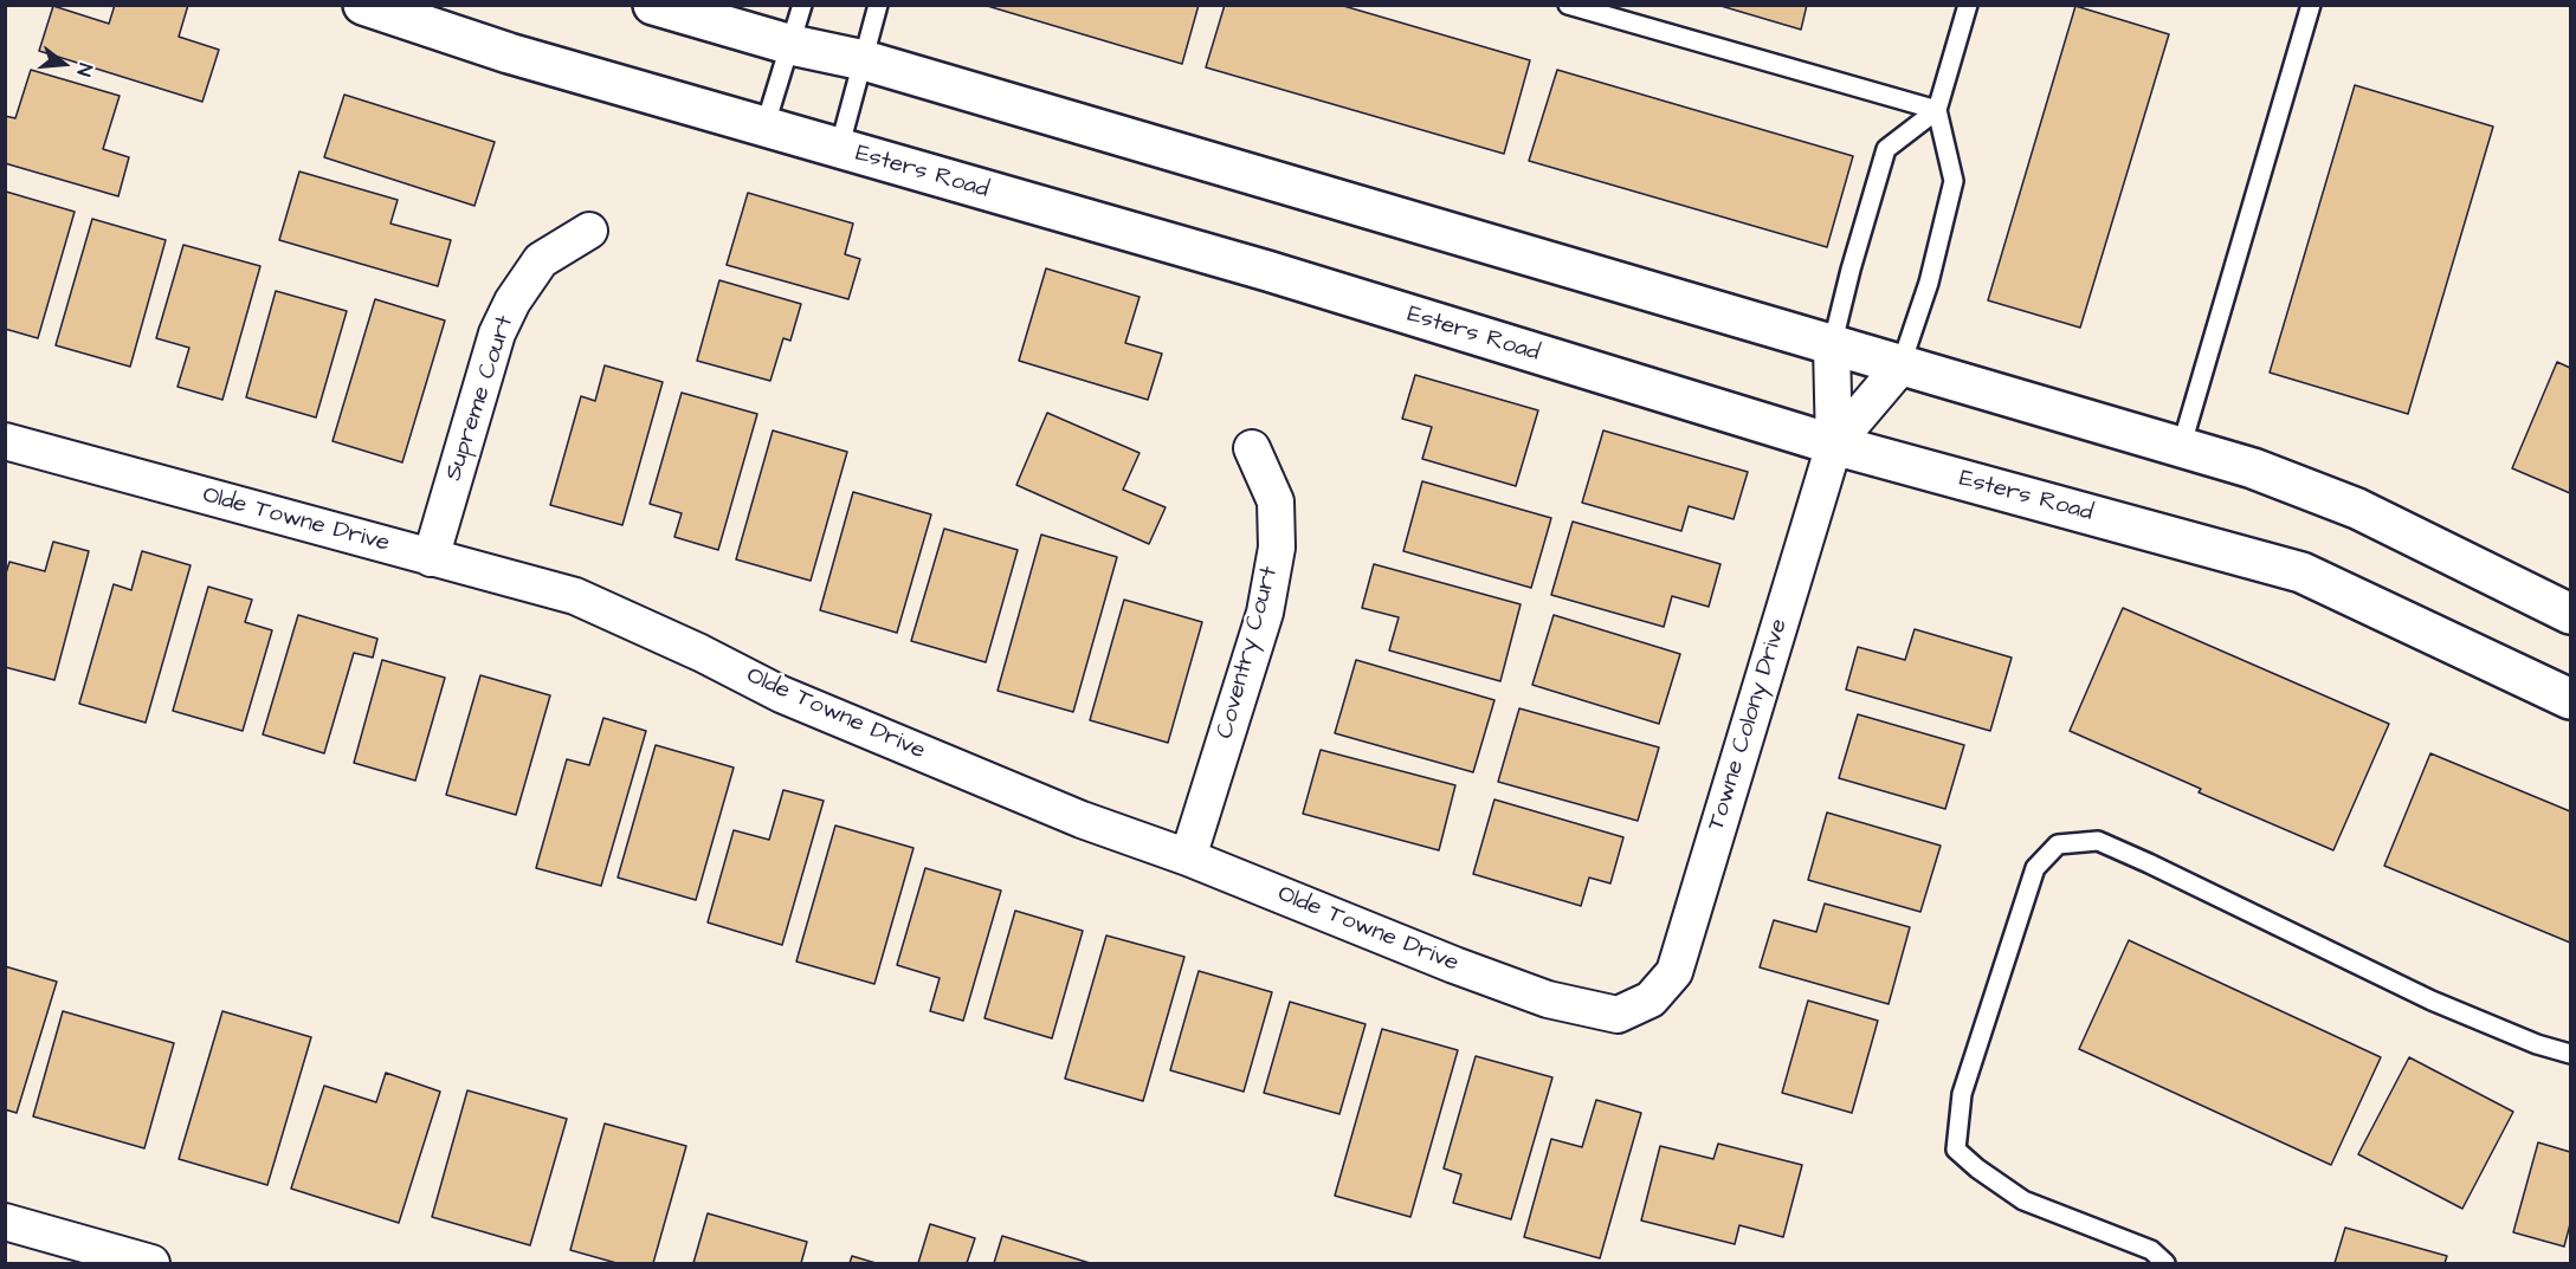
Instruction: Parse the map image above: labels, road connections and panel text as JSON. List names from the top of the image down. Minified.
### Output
{"streets":{"main road":["Esters Road"],"street":["Supreme Court","Olde Towne Drive","Coventry Court","Towne Colony Drive"]},"crossings":[["Esters Road","Towne Colony Drive"],["Supreme Court","Olde Towne Drive"],["Olde Towne Drive","Coventry Court"],["Olde Towne Drive","Towne Colony Drive"]],"north":"right"}
